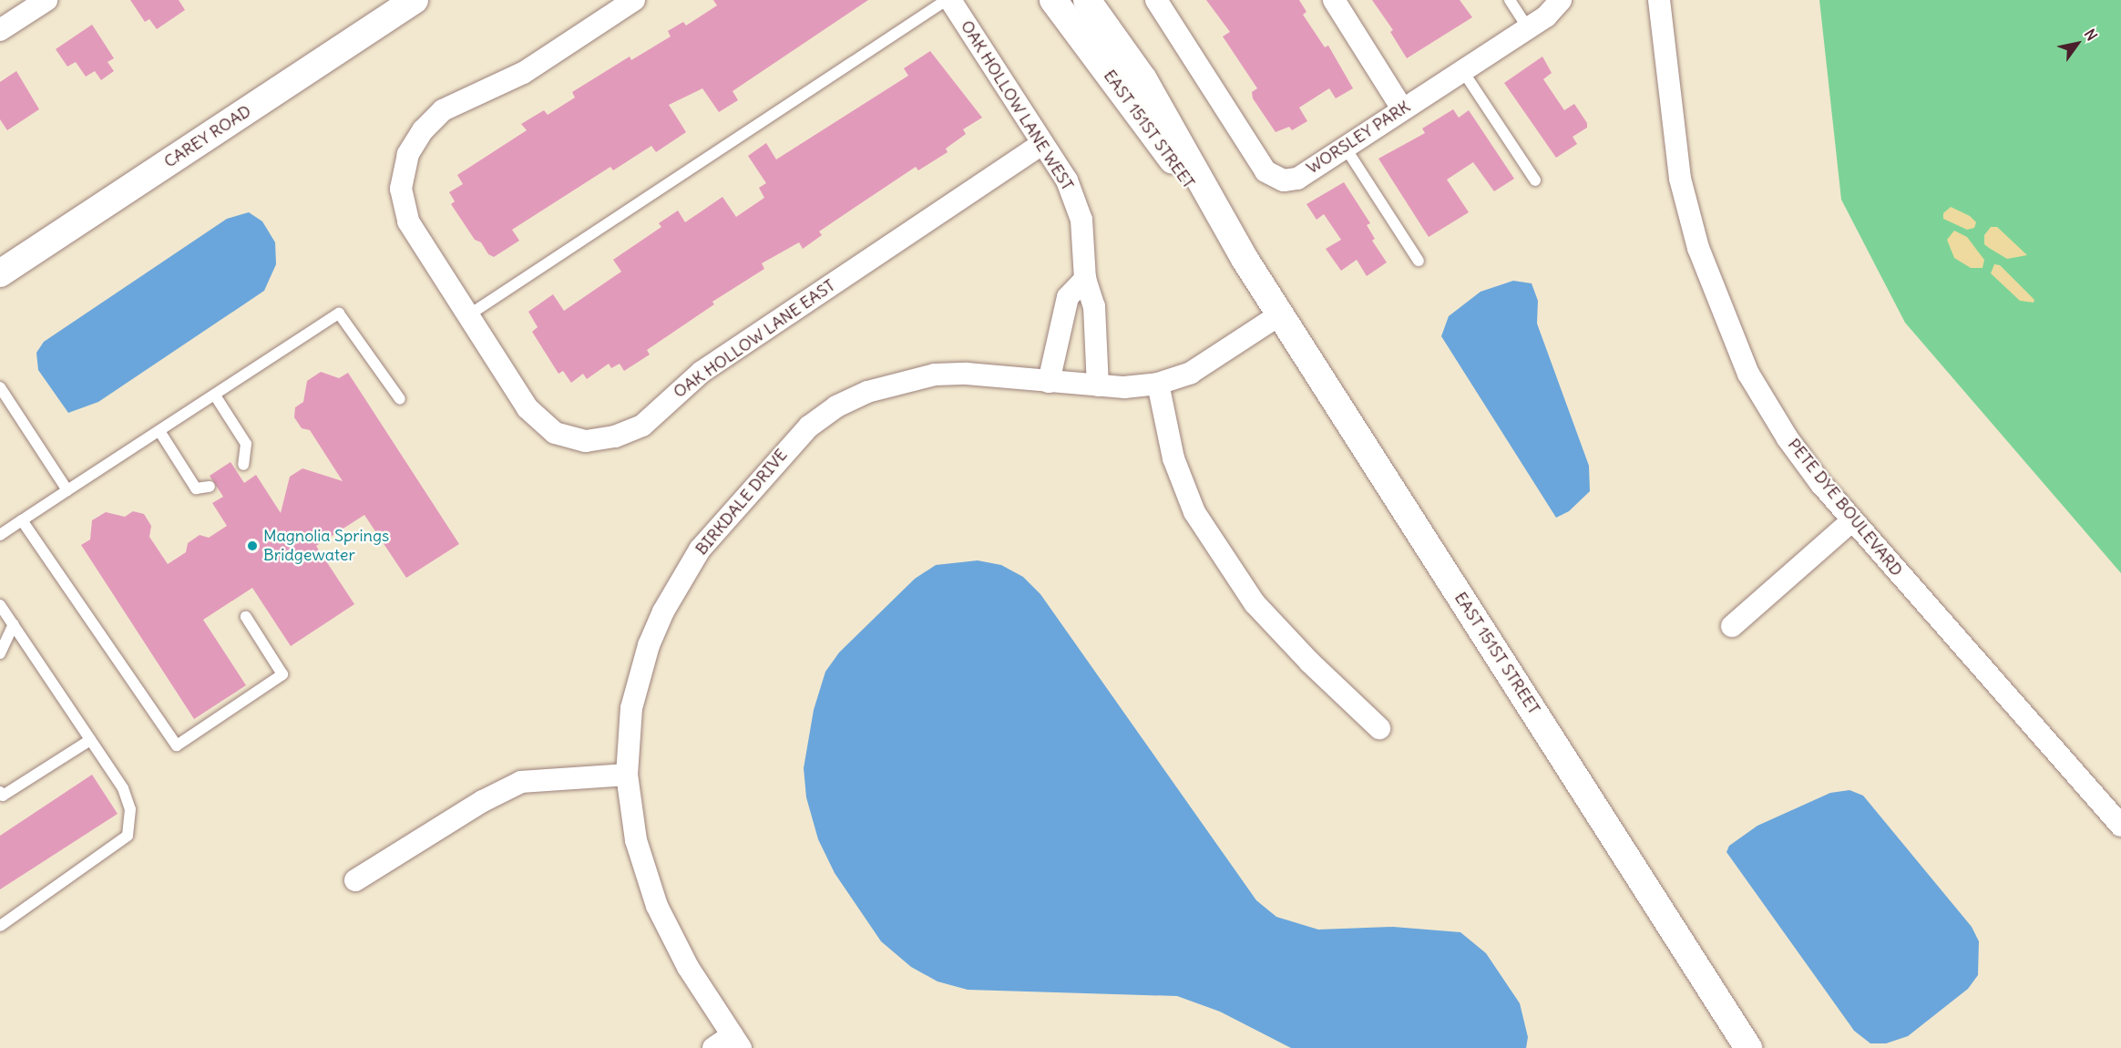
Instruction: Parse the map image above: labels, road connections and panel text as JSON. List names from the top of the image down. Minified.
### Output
{"streets":{"street":["OAK HOLLOW LANE WEST","EAST 151ST STREET","CAREY ROAD","WORSLEY PARK","OAK HOLLOW LANE EAST","BIRKDALE DRIVE","PETE DYE BOULEVARD"]},"crossings":[["OAK HOLLOW LANE WEST","OAK HOLLOW LANE EAST"],["OAK HOLLOW LANE WEST","BIRKDALE DRIVE"],["EAST 151ST STREET","BIRKDALE DRIVE"]],"places":["Magnolia Springs Bridgewater"],"north":"top right"}
